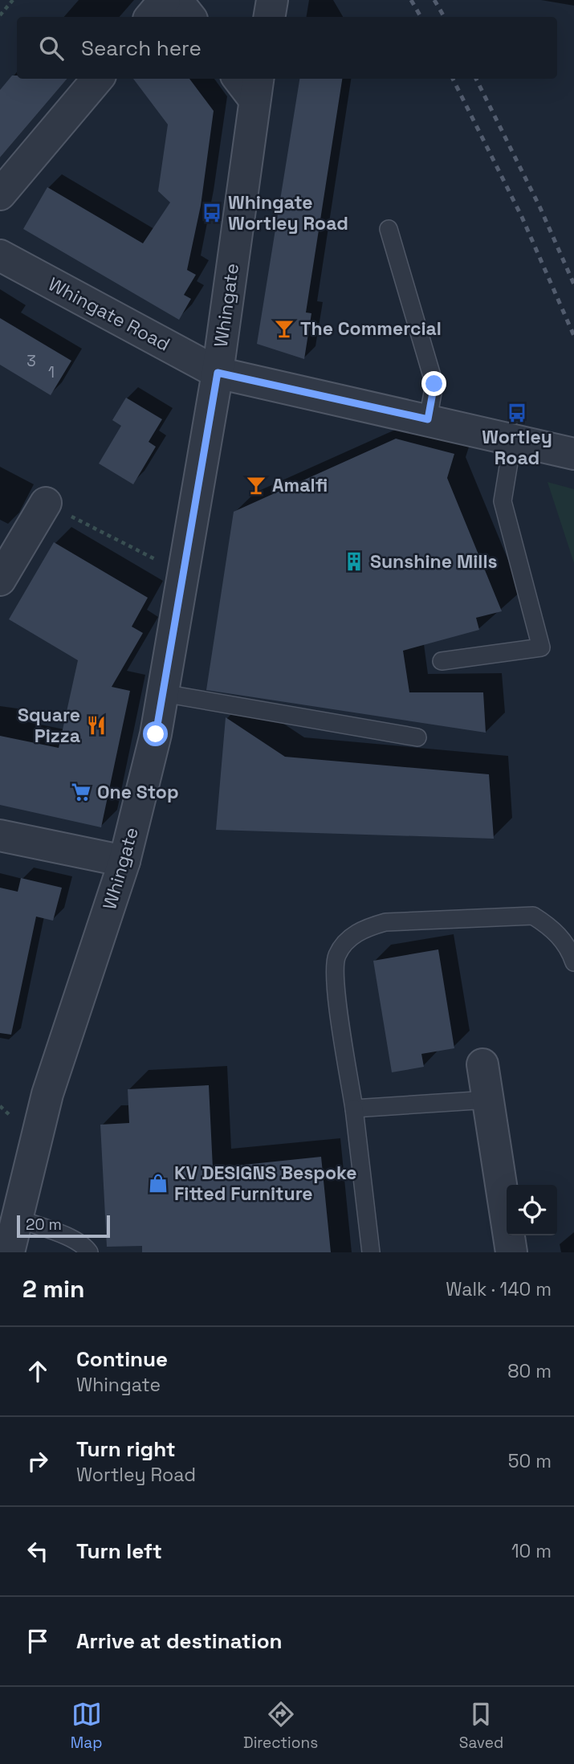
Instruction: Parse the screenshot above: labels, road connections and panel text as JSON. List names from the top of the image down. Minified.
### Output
{"streets":{"street":["Whingate","Whingate Road"]},"crossings":[["Whingate","Whingate Road"]],"places":{"bus stop":["Whingate Wortley Road","Wortley Road"],"bar":["The Commercial","Amalfi"],"building":["Sunshine Mills"],"restaurant":["Square Pizza"],"supermarket":["One Stop"],"shop":["KV DESIGNS Bespoke Fitted Furniture"]},"house_numbers":["3","1"],"scale_bar":"20 m","page":{"search":"Search here","scale":"20 m","heading":["2 min","Walk · 140 m"],"list":[["Continue","Whingate","80 m"],["Turn right","Wortley Road","50 m"],["Turn left","10 m"],"Arrive at destination"],"nav":["Map","Directions","Saved"]}}
